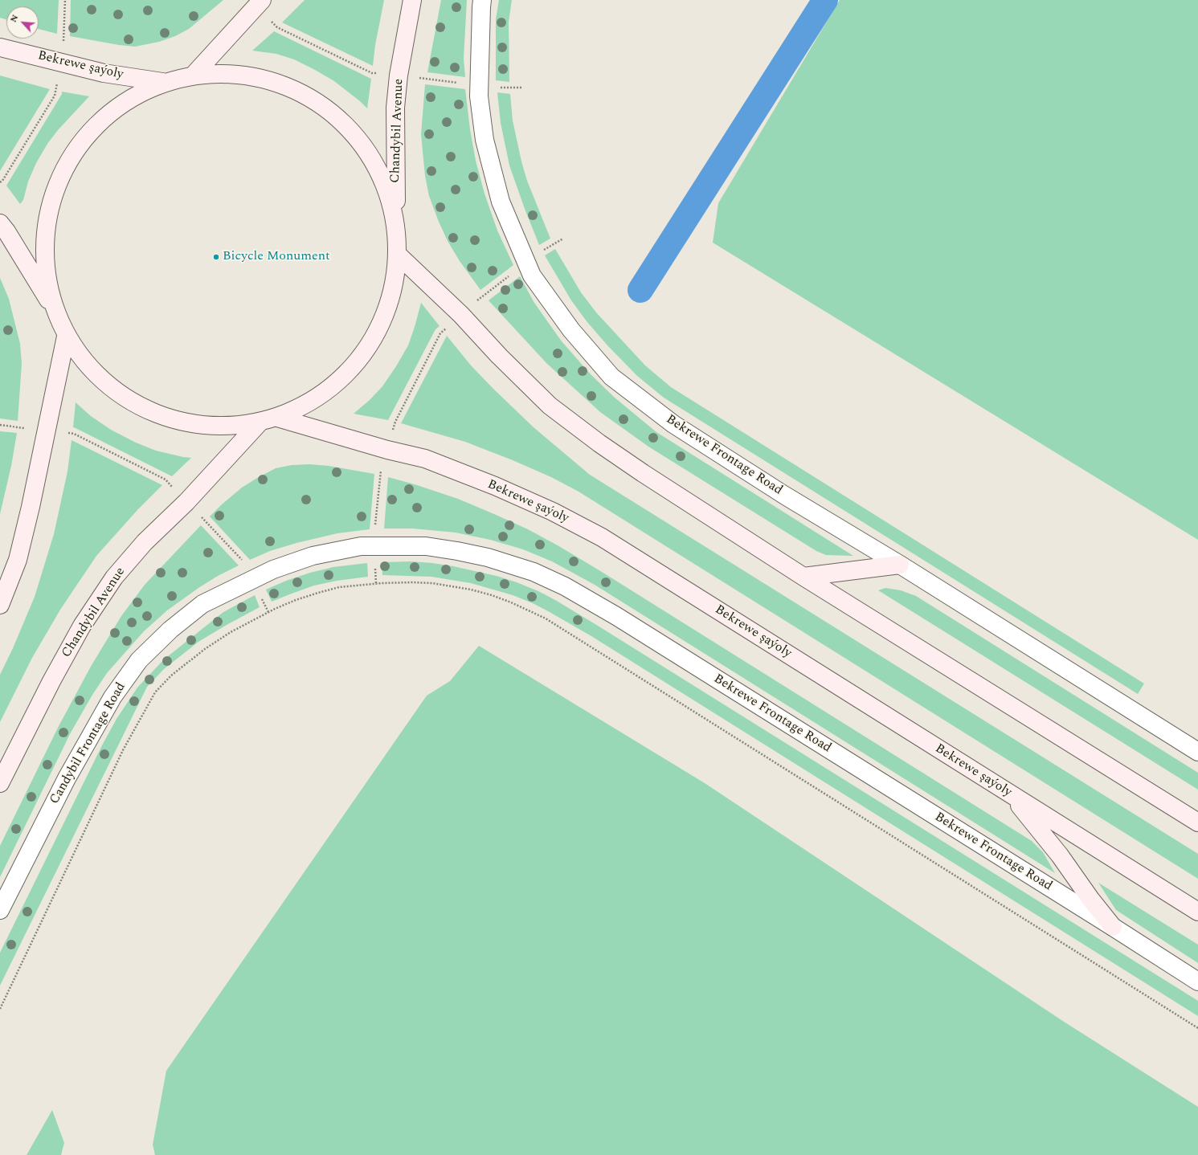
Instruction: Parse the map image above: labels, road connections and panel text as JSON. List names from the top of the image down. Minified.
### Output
{"streets":{"main road":["Bekrewe şaýoly","Chandybil Avenue"],"street":["Bekrewe Frontage Road","Candybil Frontage Road"]},"crossings":[["Bekrewe Frontage Road","Candybil Frontage Road"]],"places":["Bicycle Monument"],"north":"top left"}
